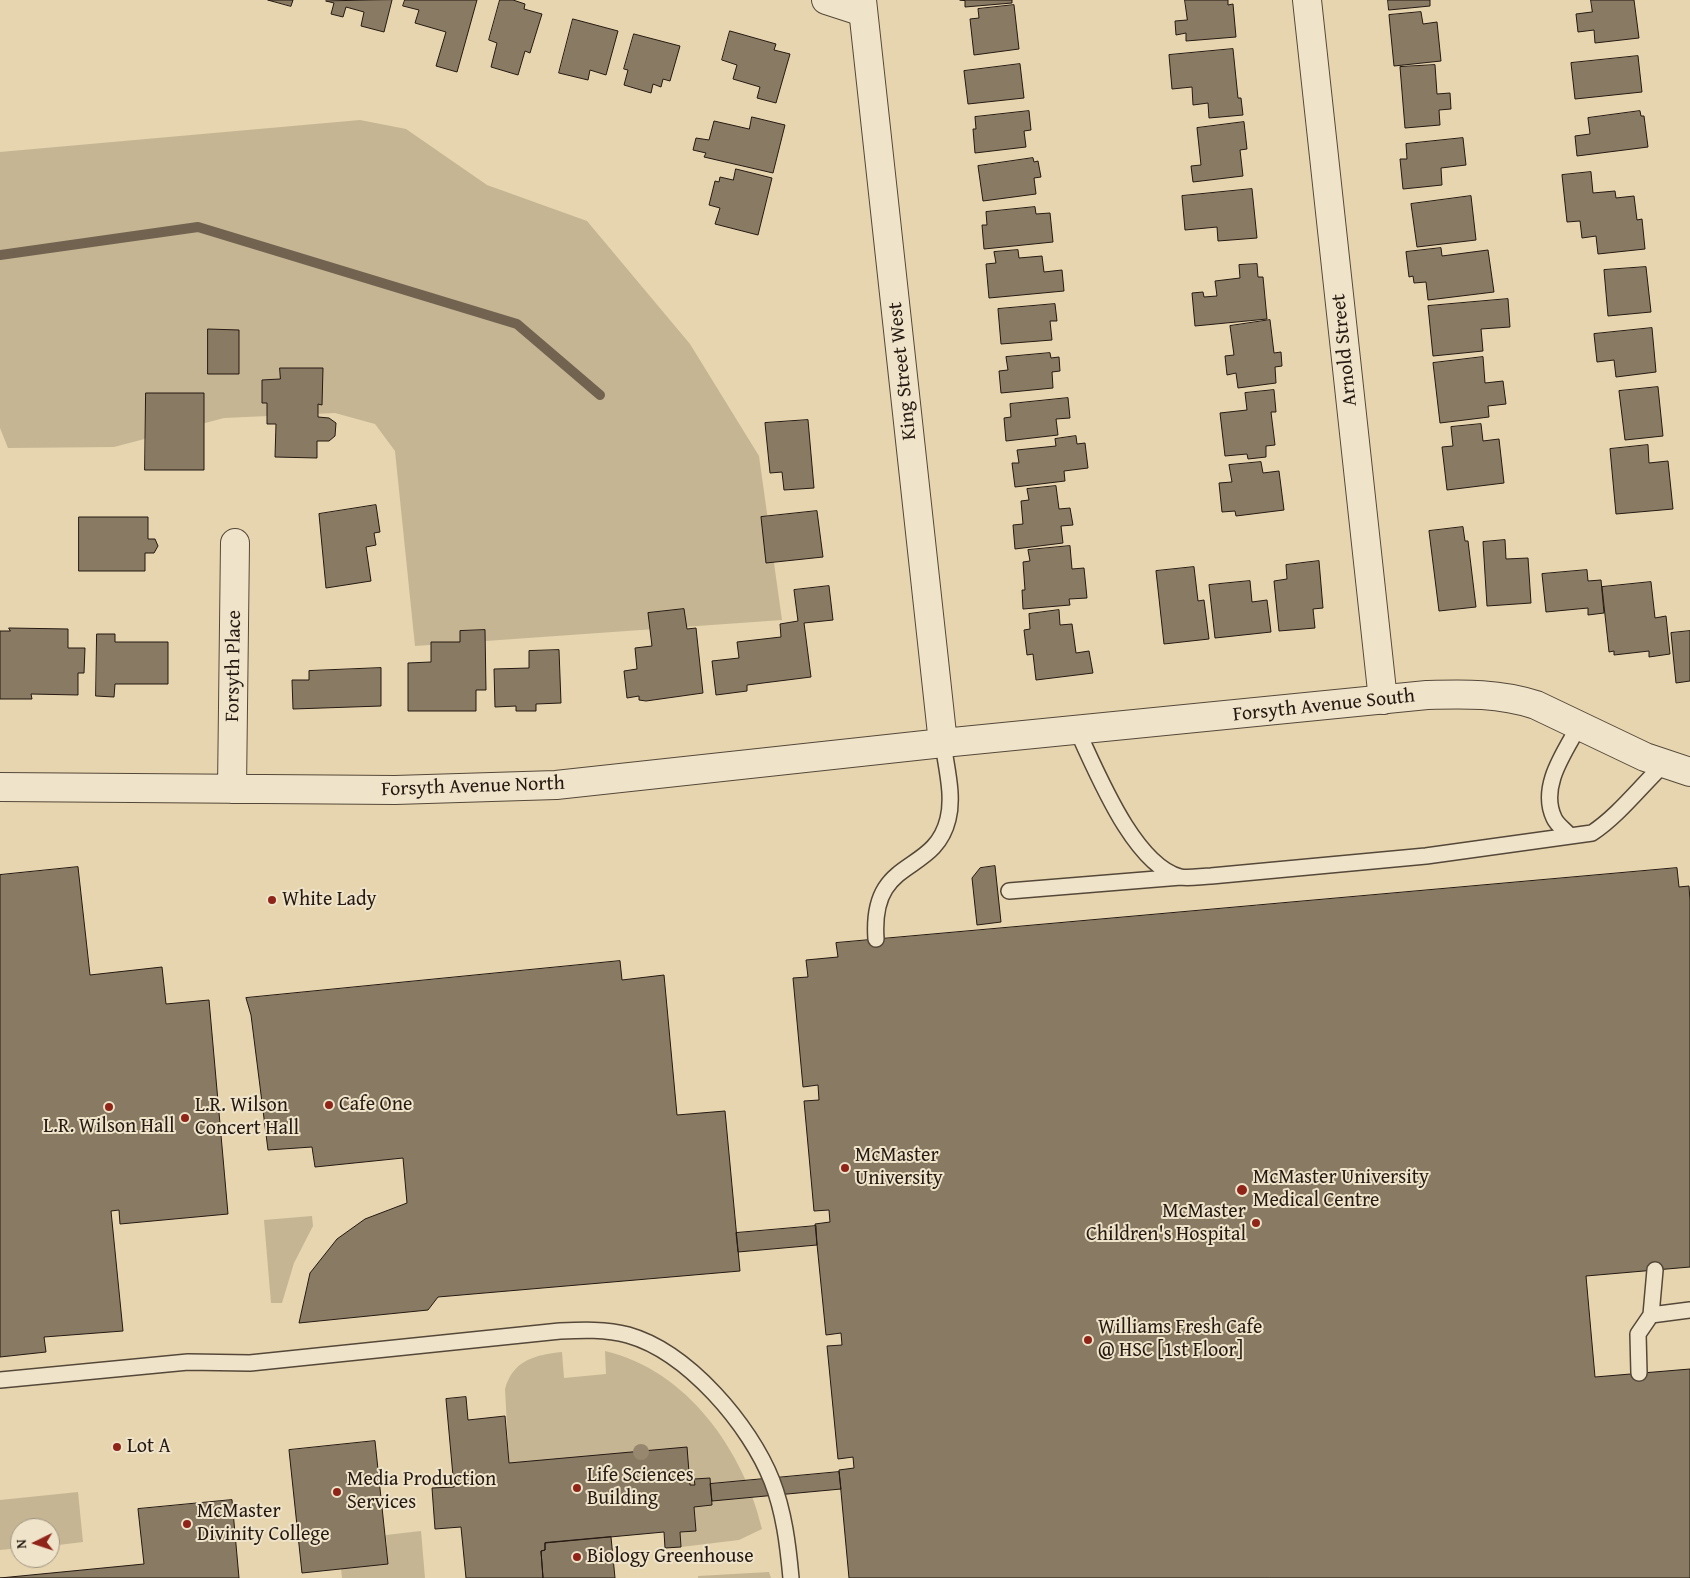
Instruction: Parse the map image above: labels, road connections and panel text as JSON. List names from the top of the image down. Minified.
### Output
{"streets":{"street":["Arnold Street","King Street West","Forsyth Place","Forsyth Avenue South","Forsyth Avenue North"]},"crossings":[["Arnold Street","Forsyth Avenue South"],["King Street West","Forsyth Avenue South"],["King Street West","Forsyth Avenue North"],["Forsyth Place","Forsyth Avenue North"],["Forsyth Avenue South","Forsyth Avenue North"]],"places":["White Lady","Cafe One","L.R. Wilson Hall","L.R. Wilson Concert Hall","McMaster University","McMaster University Medical Centre","McMaster Children's Hospital","Williams Fresh Cafe @ HSC [1st Floor]","Lot A","Life Sciences Building","Media Production Services","McMaster Divinity College","Biology Greenhouse"],"north":"left"}
